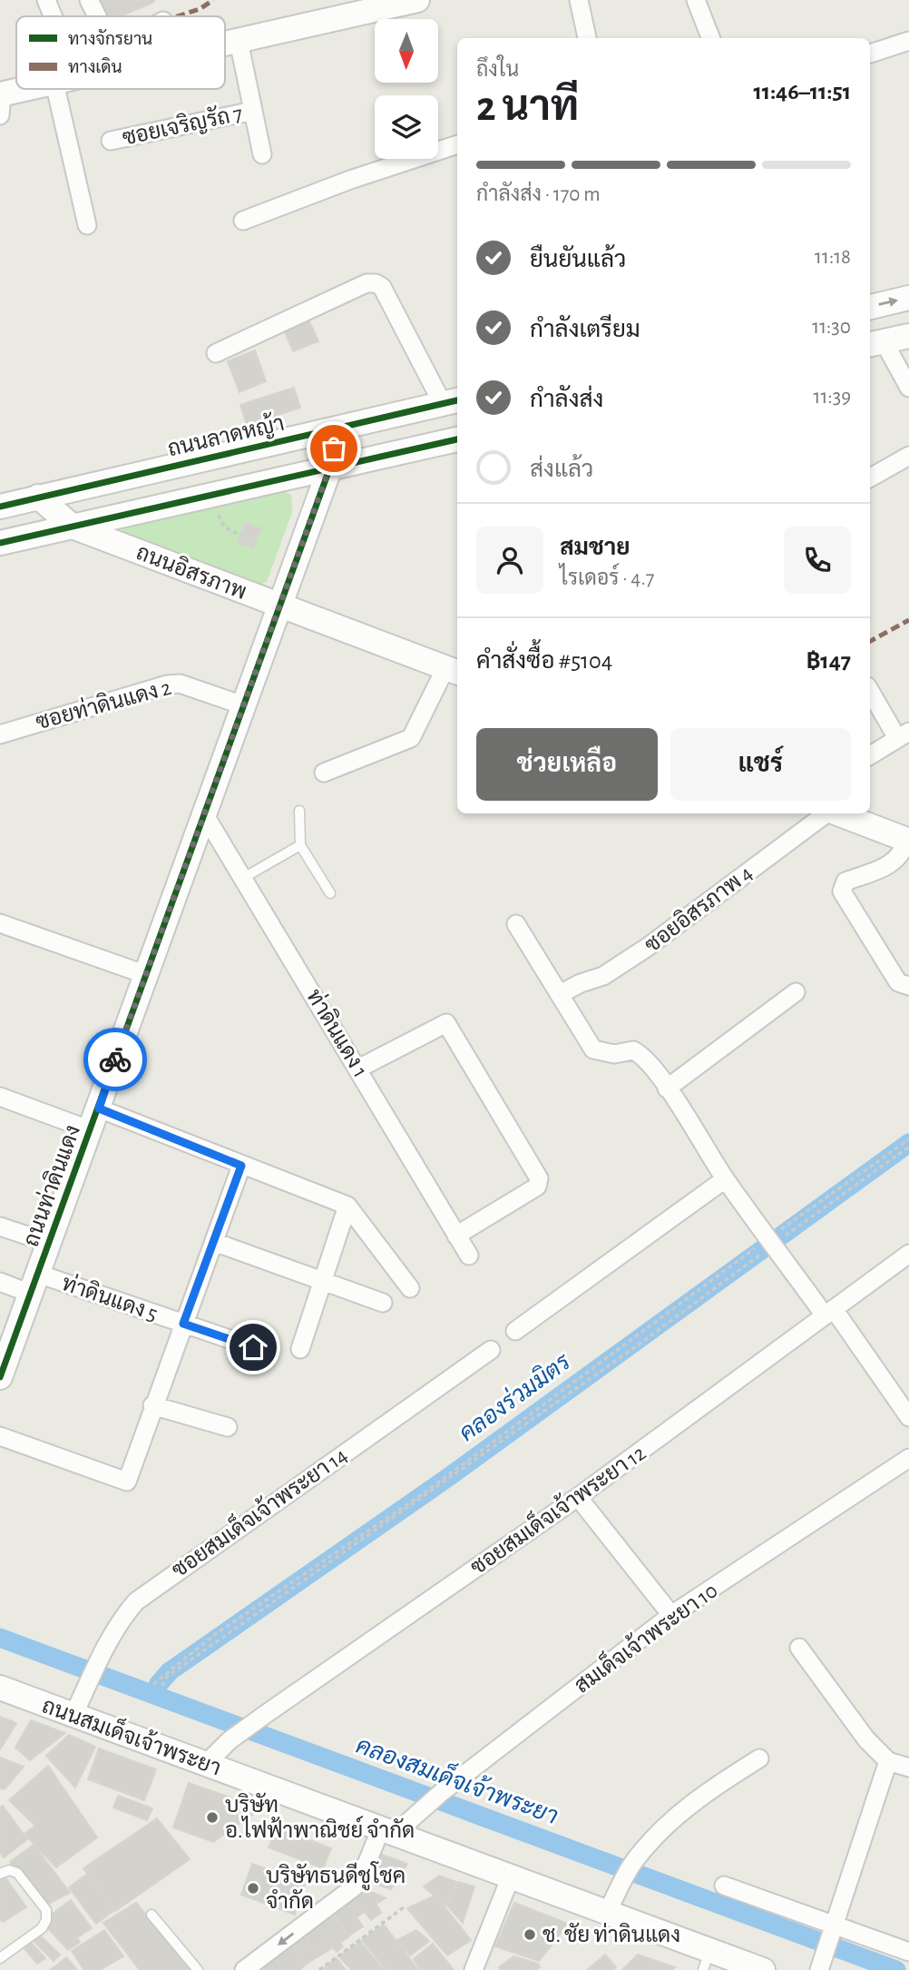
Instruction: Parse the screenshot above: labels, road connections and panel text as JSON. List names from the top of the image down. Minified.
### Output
{"streets":{"main road":["ถนนลาดหญ้า","ถนนอิสรภาพ","ถนนท่าดินแดง","ถนนสมเด็จเจ้าพระยา"],"street":["ซอยเจริญรัถ 7","ซอยท่าดินแดง 2","ซอยอิสรภาพ 4","ท่าดินแดง 1","ท่าดินแดง 5","ซอยสมเด็จเจ้าพระยา 12","ซอยสมเด็จเจ้าพระยา 14","สมเด็จเจ้าพระยา 10"]},"crossings":[["ถนนลาดหญ้า","ถนนอิสรภาพ"],["ถนนลาดหญ้า","ถนนท่าดินแดง"],["ถนนอิสรภาพ","ถนนท่าดินแดง"],["ซอยท่าดินแดง 2","ถนนท่าดินแดง"],["ท่าดินแดง 1","ถนนท่าดินแดง"],["ถนนท่าดินแดง","ท่าดินแดง 5"],["ซอยสมเด็จเจ้าพระยา 12","ถนนสมเด็จเจ้าพระยา"],["ซอยสมเด็จเจ้าพระยา 14","ถนนสมเด็จเจ้าพระยา"],["สมเด็จเจ้าพระยา 10","ถนนสมเด็จเจ้าพระยา"]],"water":["คลองร่วมมิตร","คลองสมเด็จเจ้าพระยา"],"places":["บริษัท อ.ไฟฟ้าพาณิชย์ จำกัด","บริษัทธนดีชูโชค จำกัด","ช. ชัย ท่าดินแดง"],"legend":["ทางจักรยาน","ทางเดิน"],"north":"bottom","page":{"heading":["2 นาที","ถึงใน","11:46–11:51"],"panel":["สมชาย","ไรเดอร์ · 4.7","คำสั่งซื้อ #5104","฿147"],"bar":"กำลังส่ง · 170 m","list":[["ยืนยันแล้ว","11:18"],["กำลังเตรียม","11:30"],["กำลังส่ง","11:39"],"ส่งแล้ว"],"buttons":["ช่วยเหลือ","แชร์"]}}
